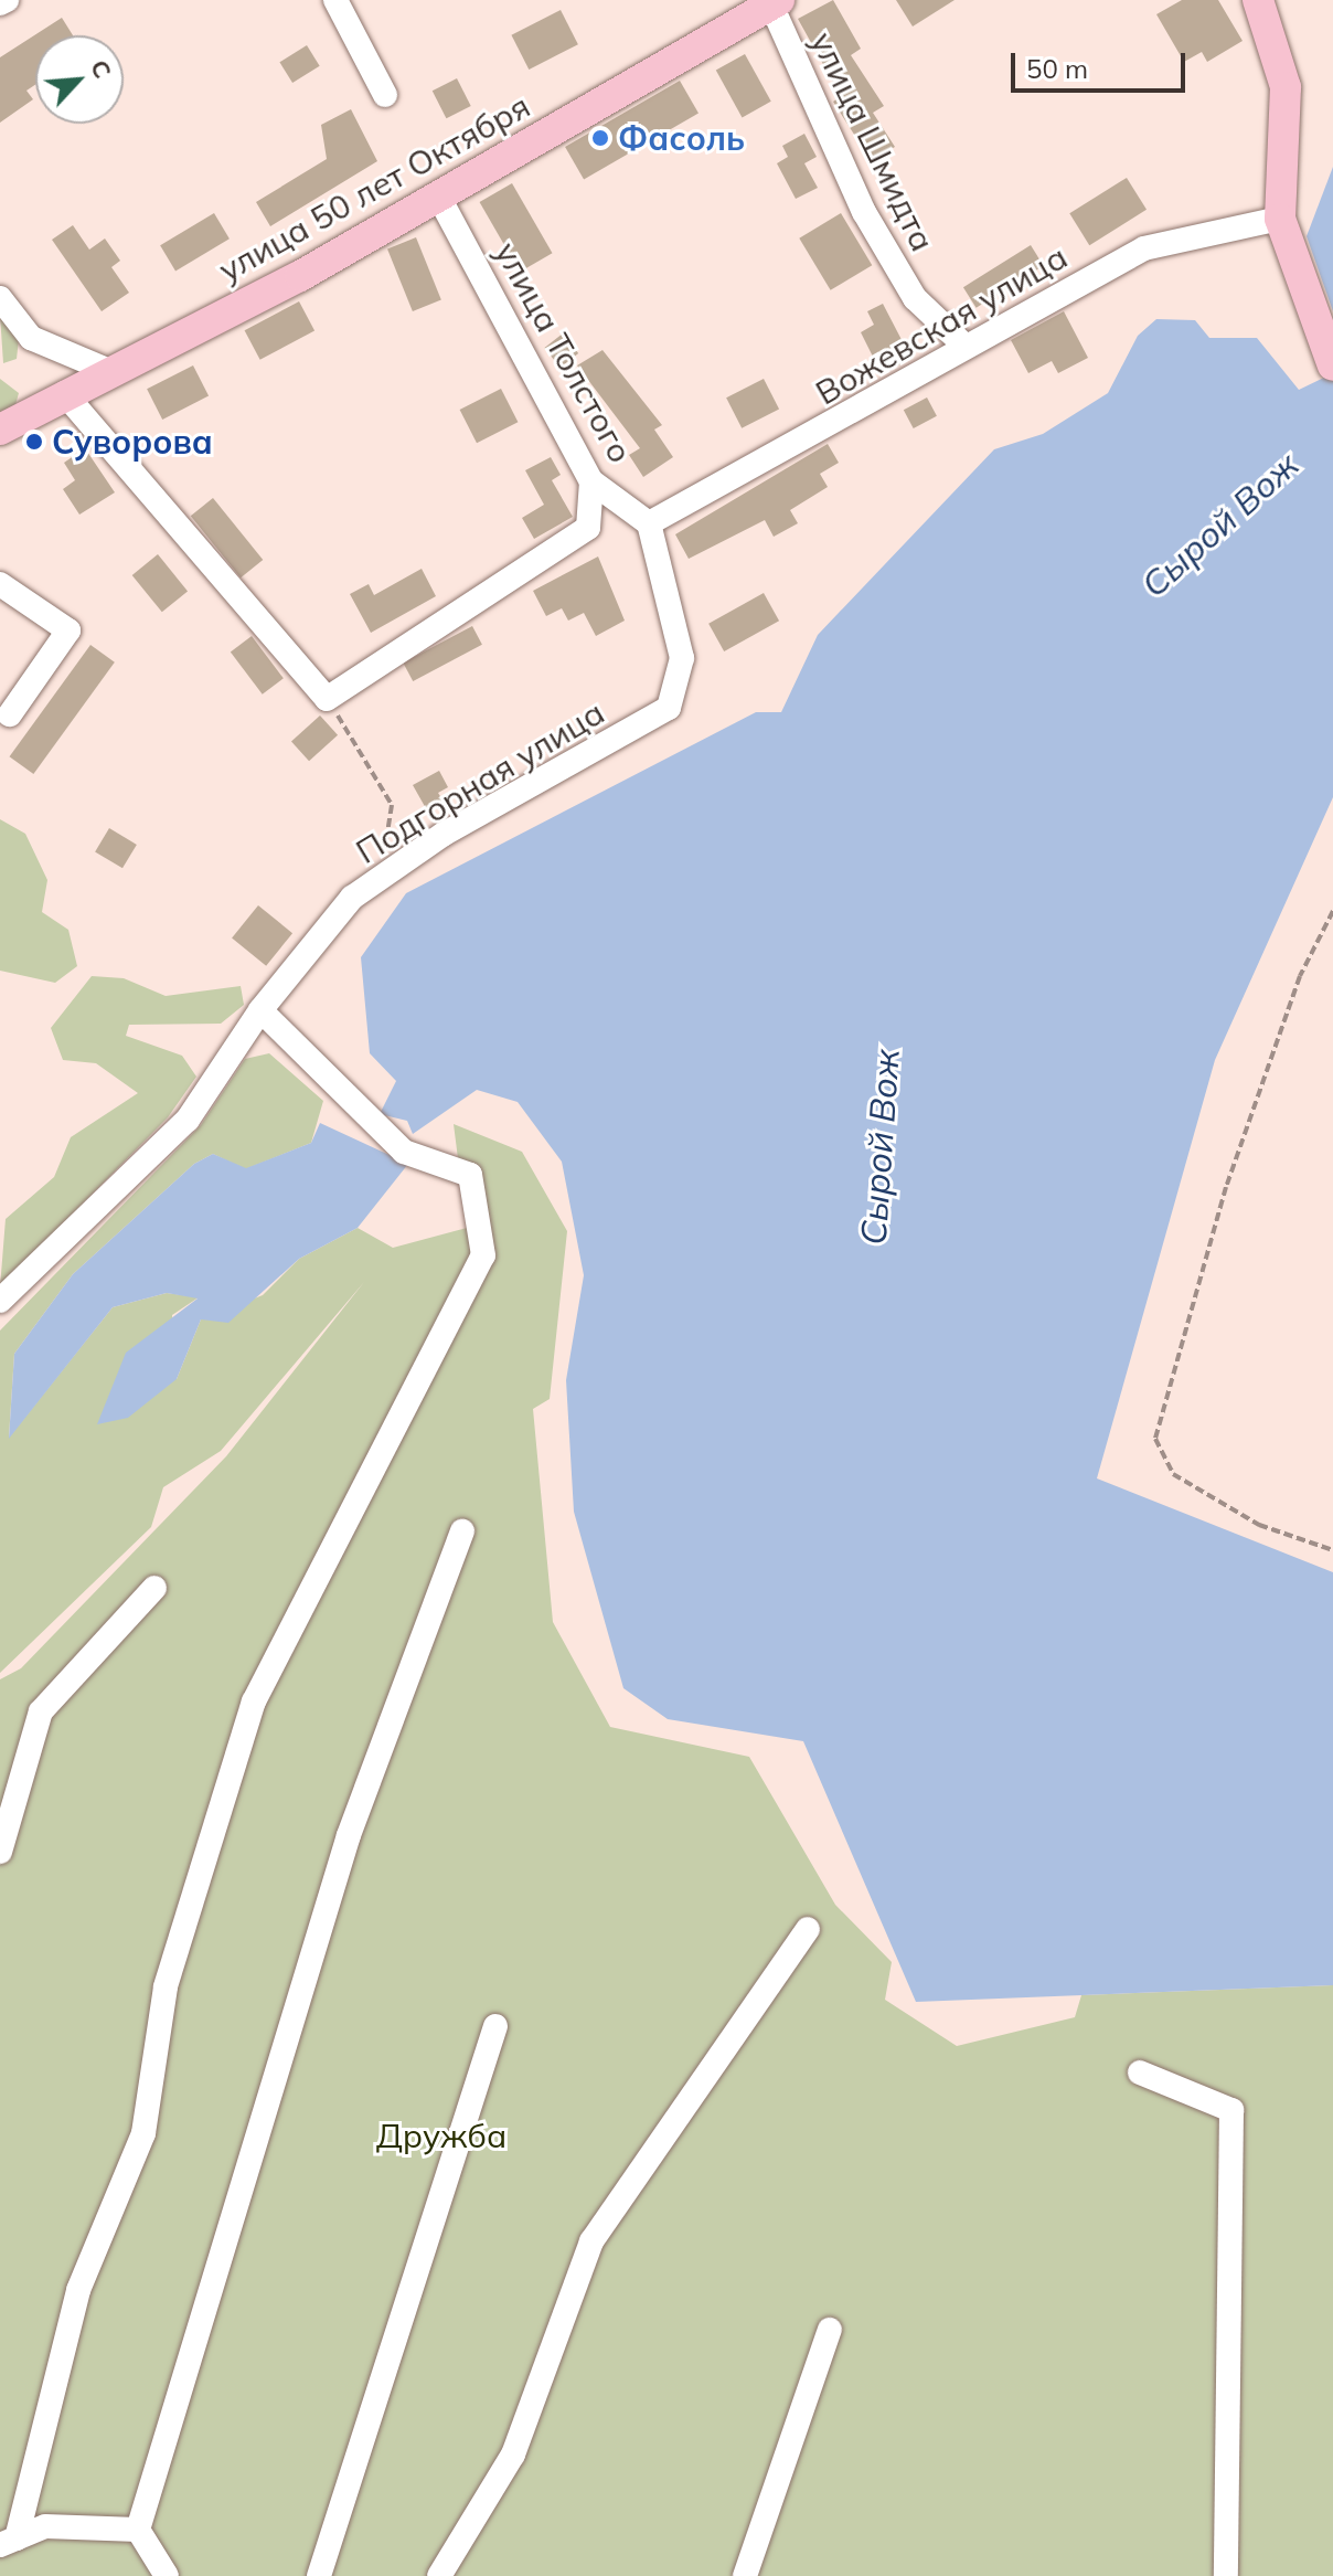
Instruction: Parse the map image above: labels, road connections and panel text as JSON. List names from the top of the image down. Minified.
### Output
{"streets":{"main road":["улица 50 лет Октября"],"street":["улица Шмидта","Вожевская улица","улица Толстого","Подгорная улица"]},"crossings":[["улица Шмидта","улица 50 лет Октября"],["улица Шмидта","Вожевская улица"],["улица 50 лет Октября","улица Толстого"],["Вожевская улица","улица Толстого"],["Вожевская улица","Подгорная улица"],["улица Толстого","Подгорная улица"]],"water":["Сырой Вож"],"parks":["Дружба"],"places":["Фасоль","Суворова"],"scale_bar":"50 m","north":"top right"}
